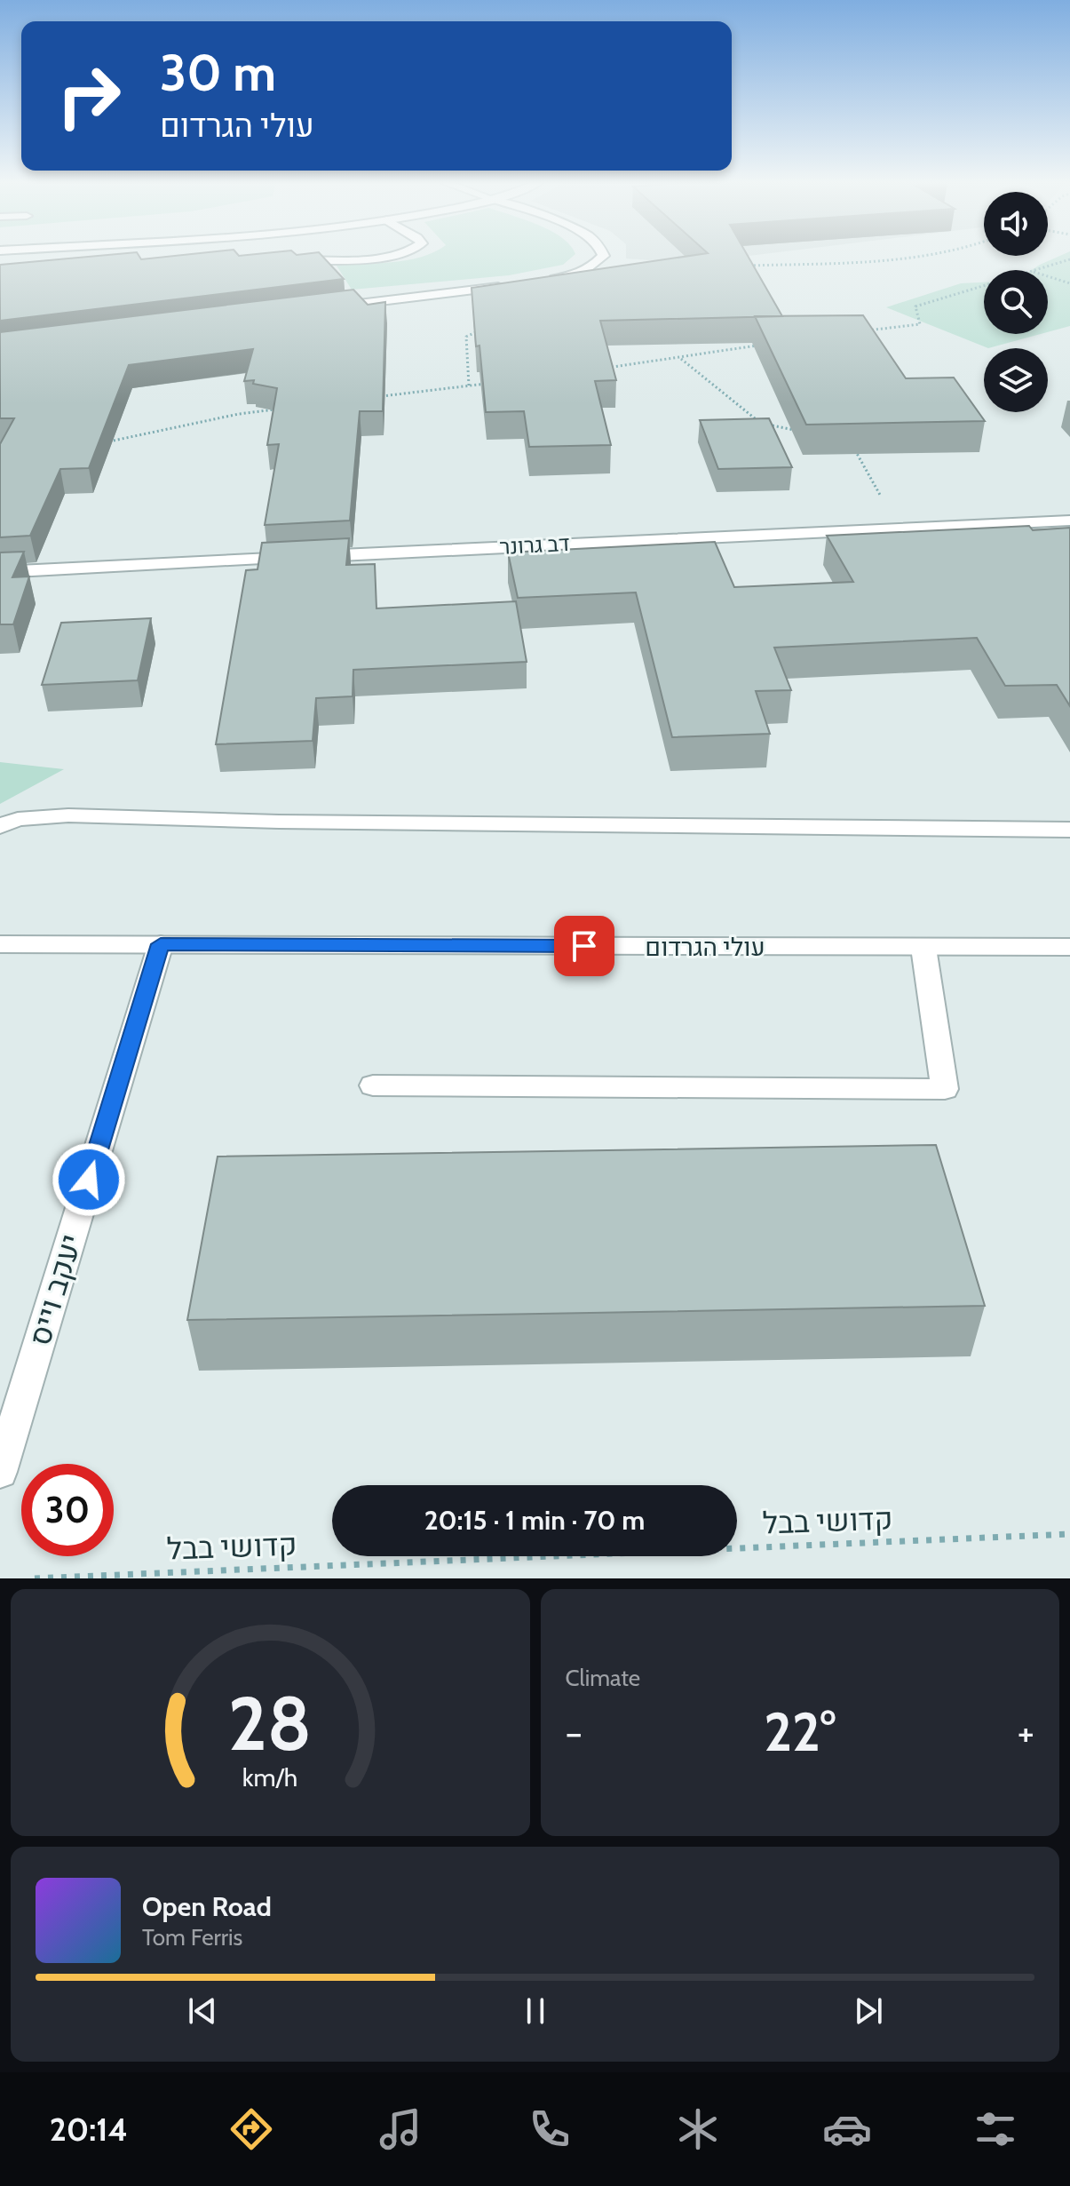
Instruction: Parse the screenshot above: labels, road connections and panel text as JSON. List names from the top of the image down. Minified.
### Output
{"streets":{"street":["דב גרונר","עולי הגרדום","יעקב וייס"],"path":["קדושי בבל"]},"crossings":[["עולי הגרדום","יעקב וייס"]],"page":{"turn":["30 m","עולי הגרדום"],"limit":"30","trip":"20:15 · 1 min · 70 m","tile":"Climate","heat":["−","22°","+"],"song":["Open Road","Tom Ferris"],"tabs":"20:14","gauge":["28","km/h"]}}
